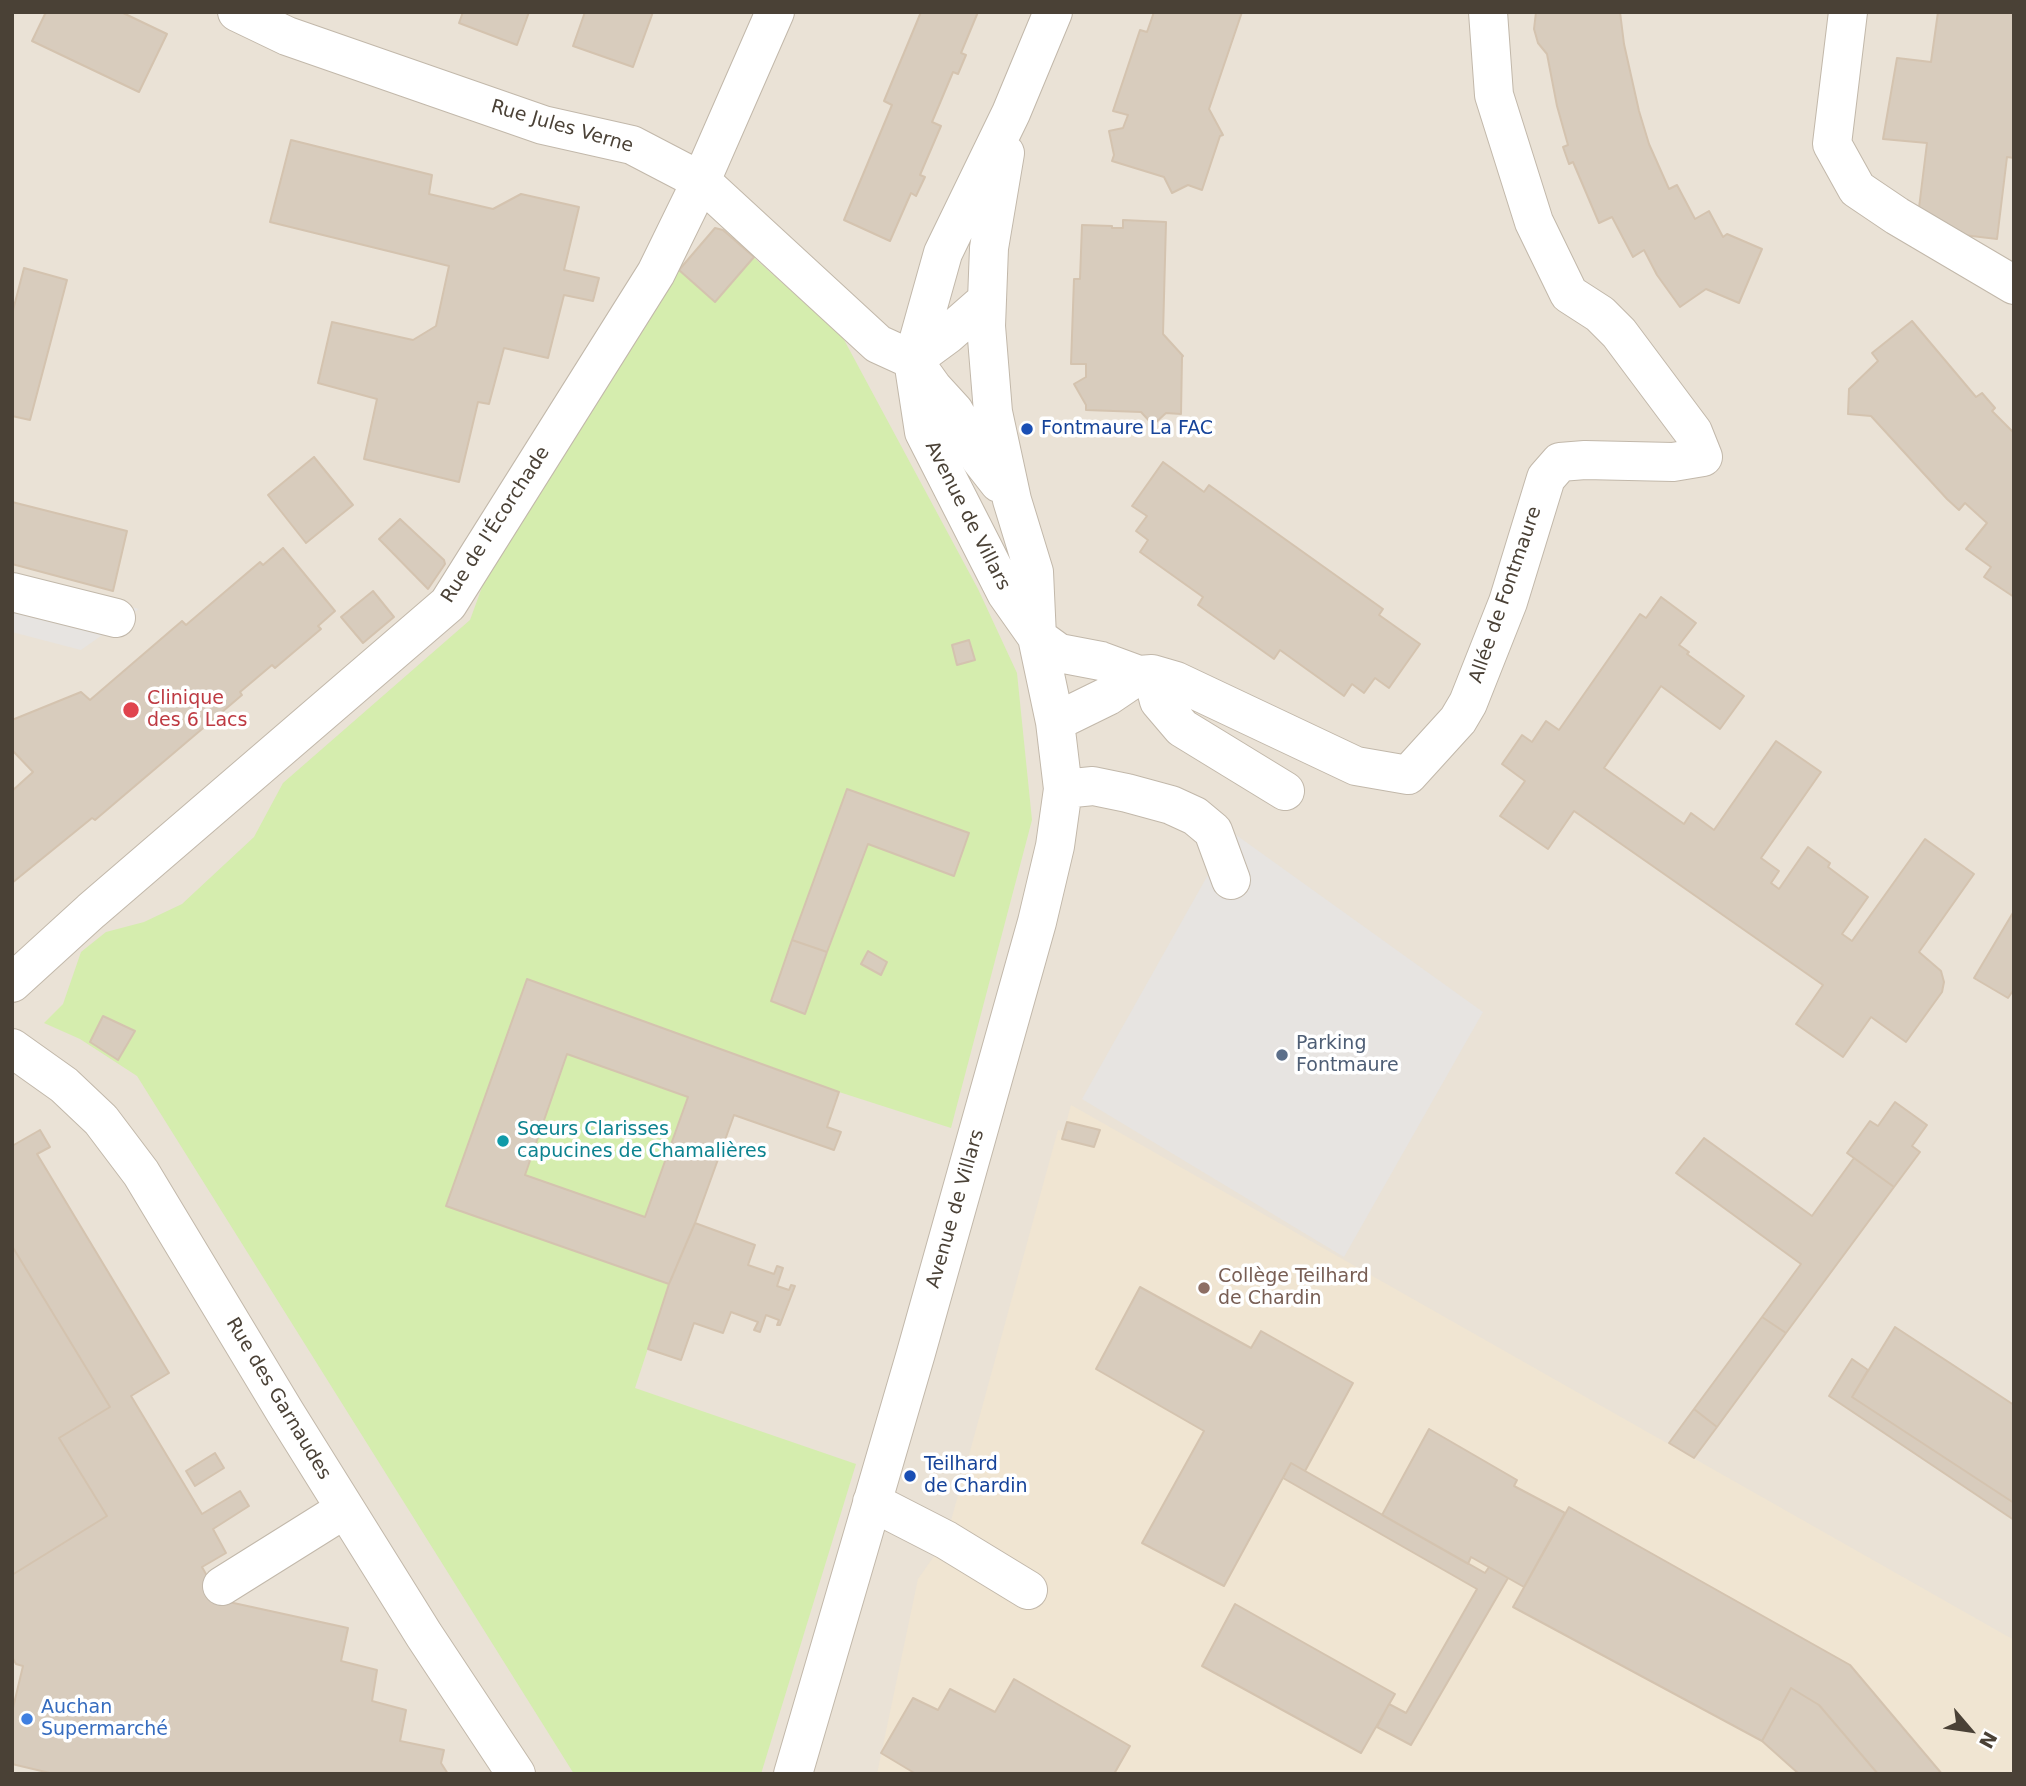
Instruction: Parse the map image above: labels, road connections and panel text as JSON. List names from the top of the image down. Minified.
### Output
{"streets":{"street":["Rue Jules Verne","Avenue de Villars","Rue de l'Écorchade","Allée de Fontmaure","Rue des Garnaudes"]},"crossings":[["Rue Jules Verne","Avenue de Villars"],["Rue Jules Verne","Rue de l'Écorchade"]],"places":["Fontmaure La FAC","Clinique des 6 Lacs","Parking Fontmaure","Sœurs Clarisses capucines de Chamalières","Collège Teilhard de Chardin","Teilhard de Chardin","Auchan Supermarché"],"north":"bottom right"}
